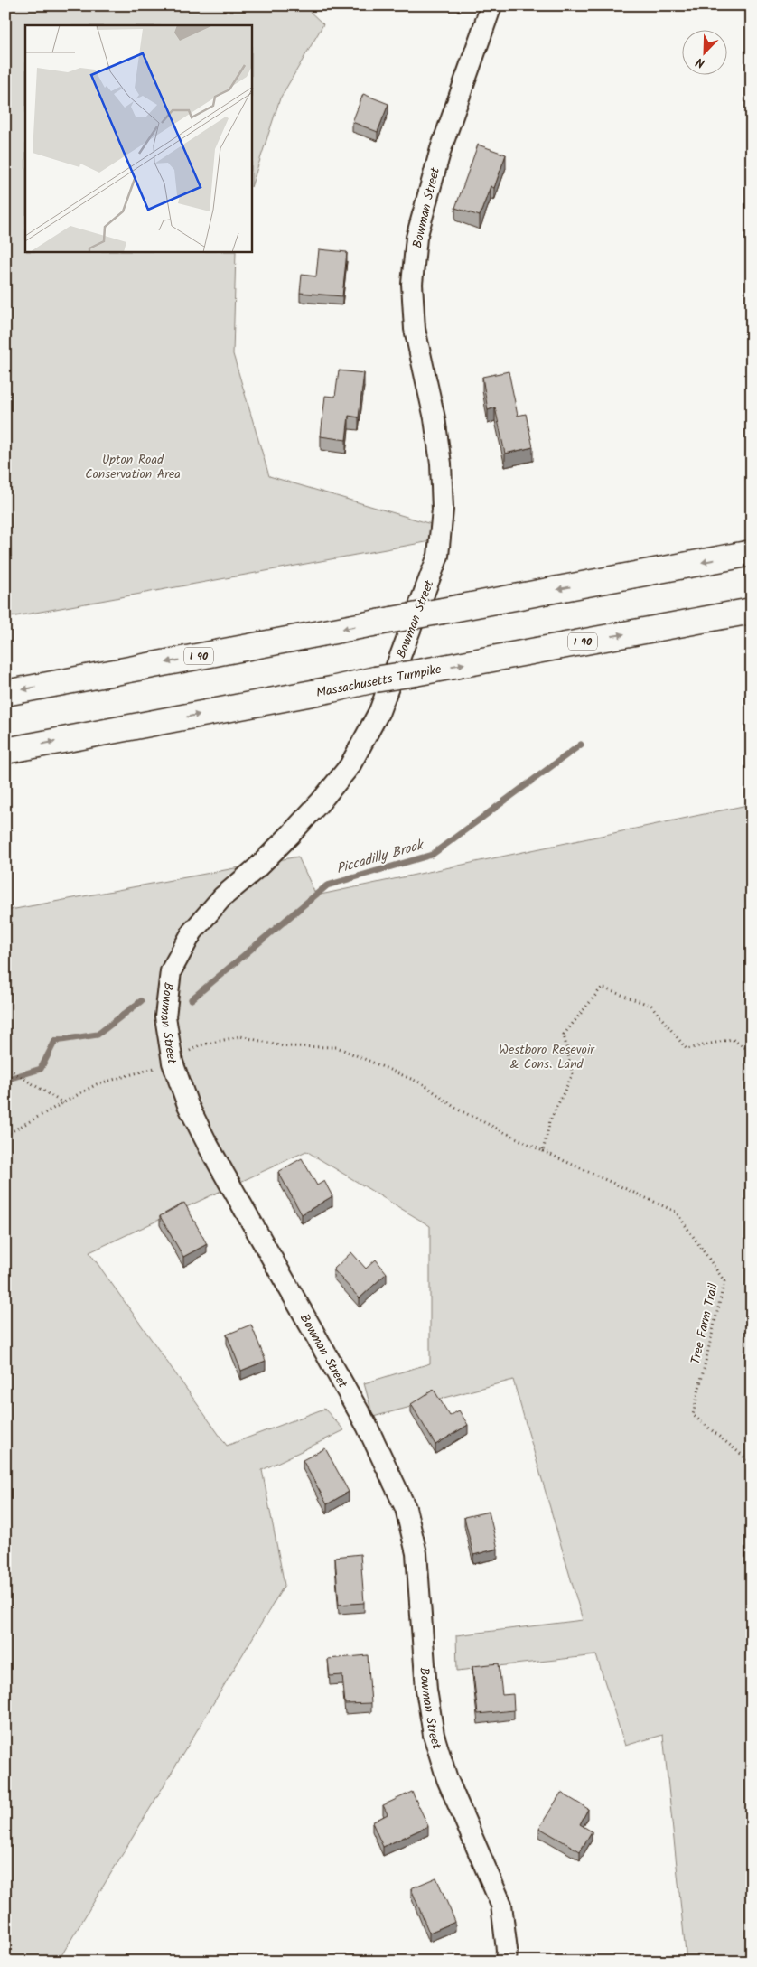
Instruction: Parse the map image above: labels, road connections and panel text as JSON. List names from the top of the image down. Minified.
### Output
{"streets":{"highway":["I 90","Massachusetts Turnpike"],"street":["Bowman Street"],"path":["Tree Farm Trail"]},"water":["Piccadilly Brook"],"parks":["Upton Road Conservation Area","Westboro Resevoir & Cons. Land"],"north":"bottom left"}
